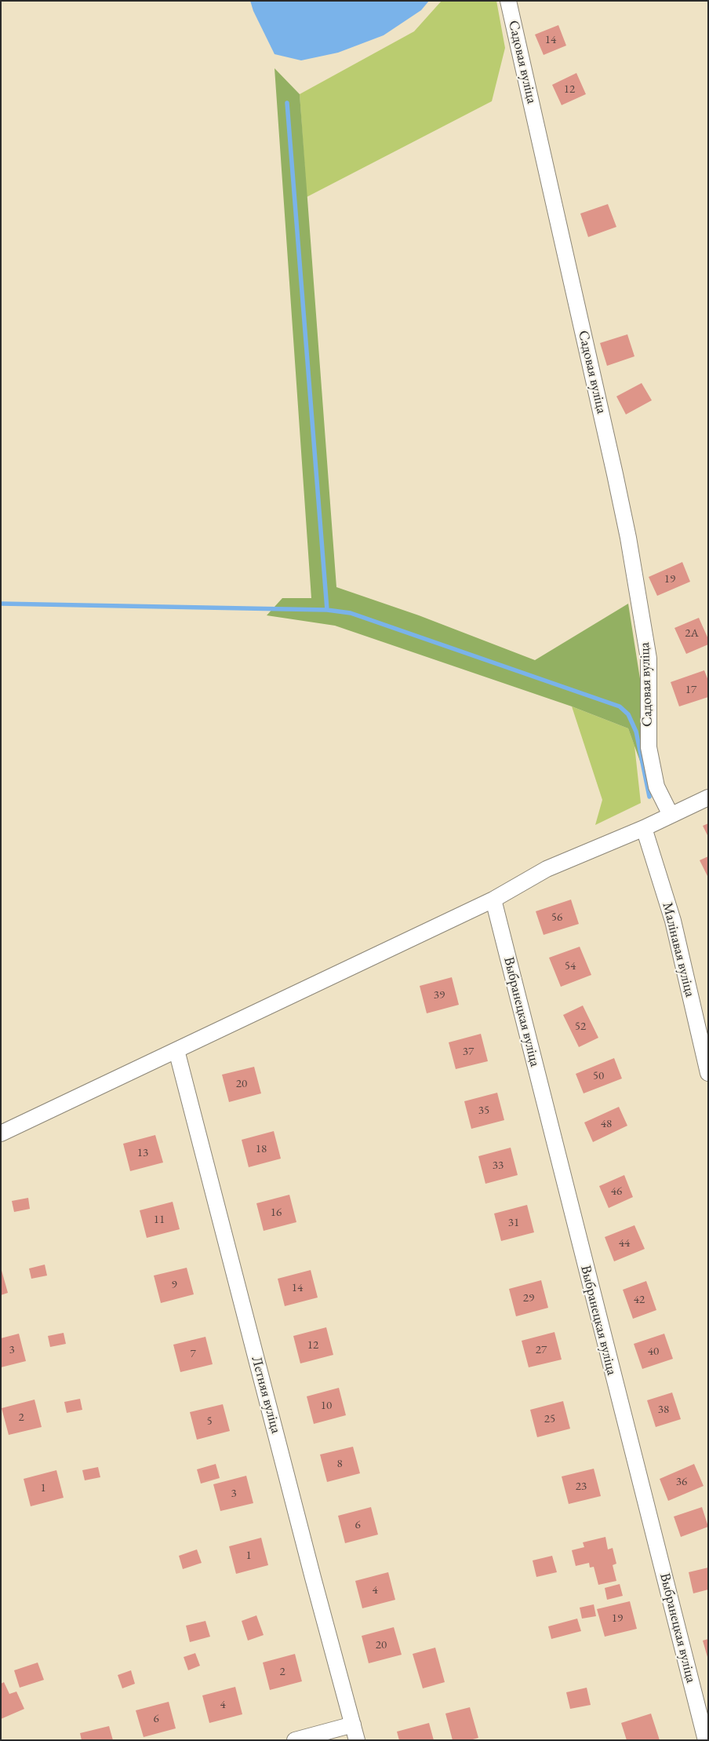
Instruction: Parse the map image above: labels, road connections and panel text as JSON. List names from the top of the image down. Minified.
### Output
{"streets":{"street":["Садовая вуліца","Малінавая вуліца","Выбранецкая вуліца","Летняя вуліца"]},"house_numbers":["14","12","19","2А","17","56","54","39","52","37","50","20","35","48","18","13","33","46","16","11","31","44","9","14","29","42","12","3","27","40","7","10","38","2","25","5","8","36","23","1","3","6","1","4","19","20","2","4","6"]}
